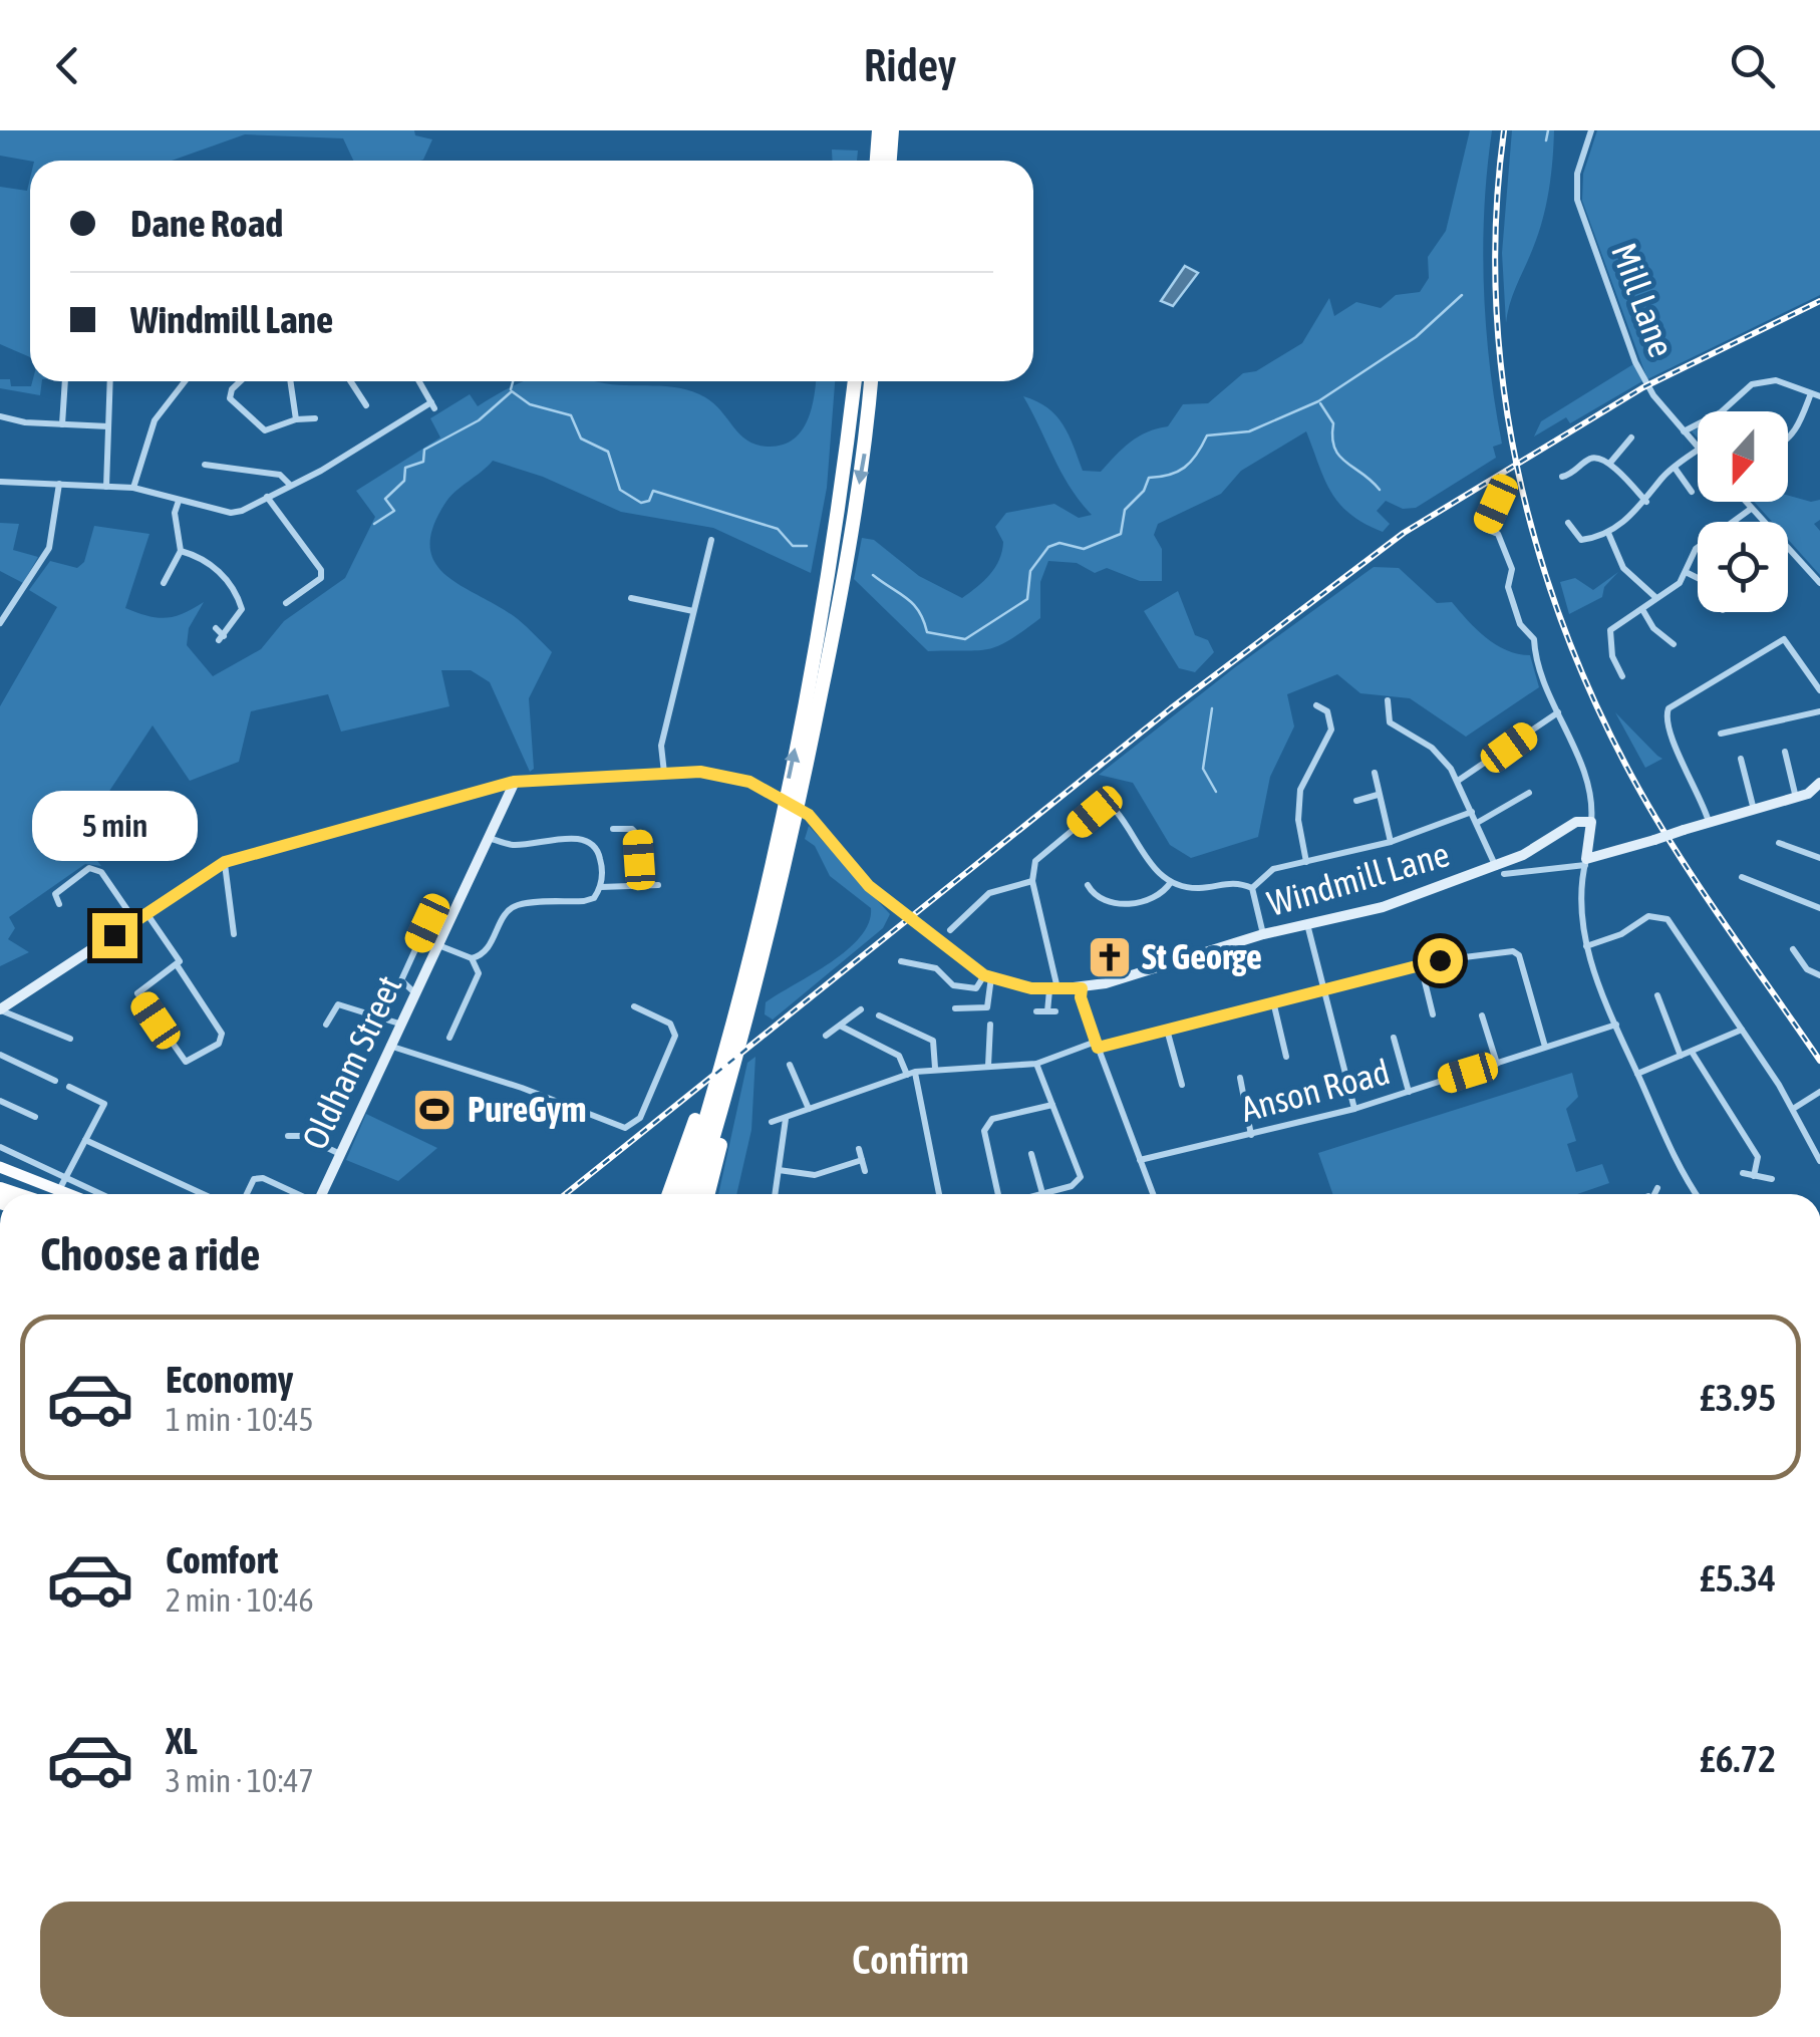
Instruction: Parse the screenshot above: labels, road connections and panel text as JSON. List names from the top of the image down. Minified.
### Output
{"streets":{"street":["Mill Lane","Windmill Lane","Oldham Street","Anson Road"]},"crossings":[["Windmill Lane","Oldham Street"]],"places":{"church":["St George"],"sports":["PureGym"]},"north":"bottom","page":{"header":"Ridey","banner":["Dane Road","Windmill Lane"],"bubble":"5 min","heading":"Choose a ride","list":[{"name":"Economy","note":"1 min · 10:45","value":"£3.95"},{"name":"Comfort","note":"2 min · 10:46","value":"£5.34"},{"name":"XL","note":"3 min · 10:47","value":"£6.72"}],"buttons":"Confirm"}}
